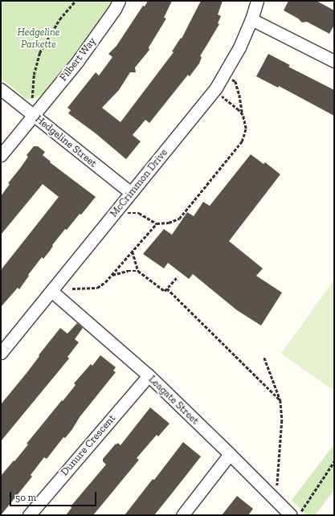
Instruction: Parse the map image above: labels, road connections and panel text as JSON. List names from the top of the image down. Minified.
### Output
{"streets":{"street":["Filbert Way","Hedgeline Street","McCrimmon Drive","Leagate Street","Dunure Crescent"]},"crossings":[["Filbert Way","Hedgeline Street"],["Hedgeline Street","McCrimmon Drive"],["McCrimmon Drive","Leagate Street"],["Leagate Street","Dunure Crescent"]],"parks":["Hedgeline Parkette"],"scale_bar":"50 m"}
